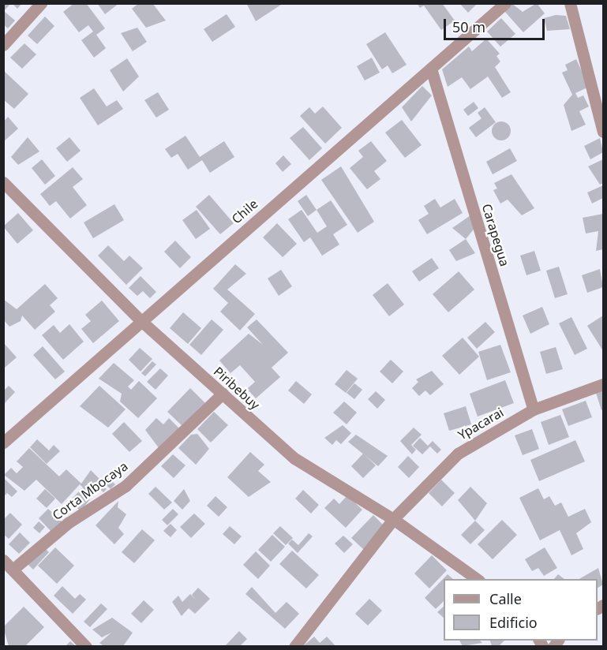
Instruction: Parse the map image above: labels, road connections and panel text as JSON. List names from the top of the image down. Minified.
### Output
{"streets":{"street":["Chile","Carapegua","Piribebuy","Ypacarai","Corta Mbocaya"]},"crossings":[["Chile","Carapegua"],["Chile","Piribebuy"],["Carapegua","Ypacarai"],["Piribebuy","Ypacarai"],["Piribebuy","Corta Mbocaya"]],"legend":["Calle","Edificio"],"scale_bar":"50 m"}
